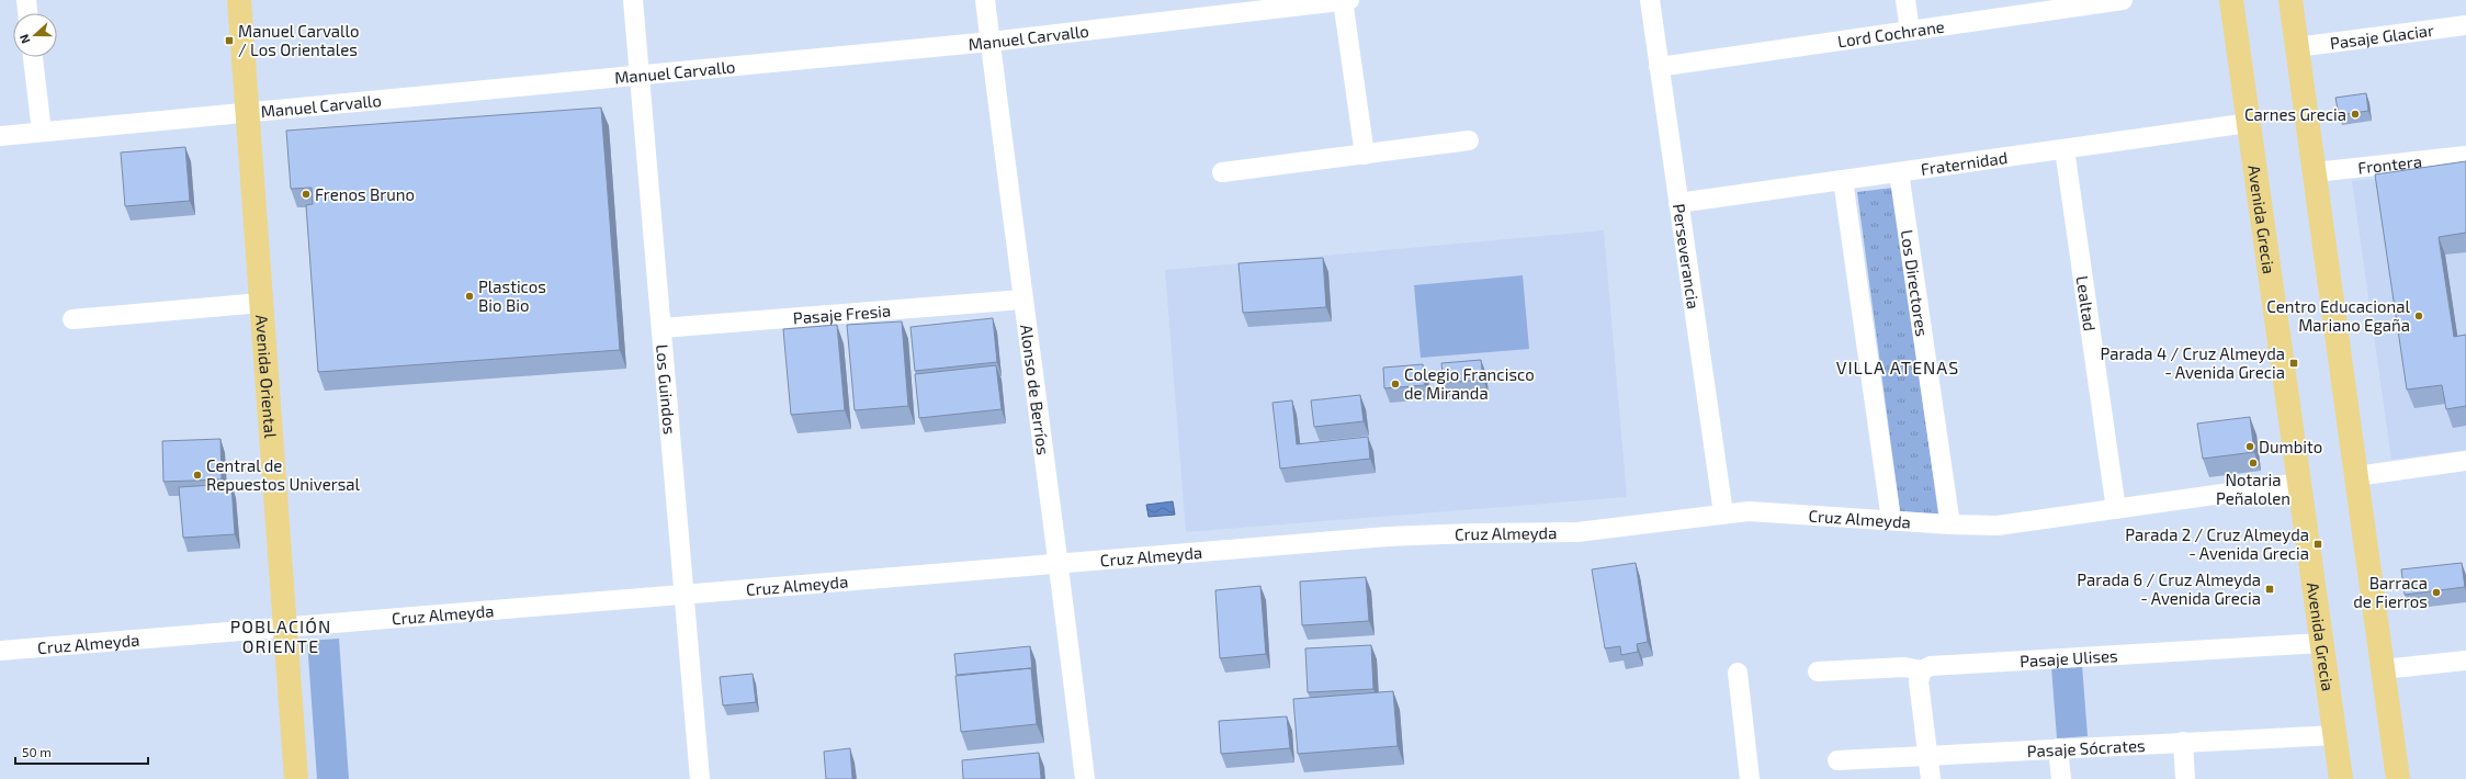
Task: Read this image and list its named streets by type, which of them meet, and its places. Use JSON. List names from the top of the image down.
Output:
{
  "streets": {
    "main road": ["Avenida Grecia", "Avenida Oriental"],
    "street": [
      "Lord Cochrane",
      "Pasaje Glaciar",
      "Manuel Carvallo",
      "Fraternidad",
      "Frontera",
      "Perseverancia",
      "Los Directores",
      "Lealtad",
      "Pasaje Fresia",
      "Los Guindos",
      "Alonso de Berríos",
      "Cruz Almeyda",
      "Pasaje Ulises",
      "Pasaje Sócrates"
    ]
  },
  "crossings": [
    ["Lord Cochrane", "Perseverancia"],
    ["Manuel Carvallo", "Avenida Oriental"],
    ["Manuel Carvallo", "Los Guindos"],
    ["Manuel Carvallo", "Alonso de Berríos"],
    ["Fraternidad", "Avenida Grecia"],
    ["Fraternidad", "Perseverancia"],
    ["Fraternidad", "Los Directores"],
    ["Fraternidad", "Lealtad"],
    ["Avenida Grecia", "Cruz Almeyda"],
    ["Avenida Grecia", "Pasaje Ulises"],
    ["Avenida Grecia", "Pasaje Sócrates"],
    ["Perseverancia", "Cruz Almeyda"],
    ["Los Directores", "Cruz Almeyda"],
    ["Lealtad", "Cruz Almeyda"],
    ["Pasaje Fresia", "Los Guindos"],
    ["Pasaje Fresia", "Alonso de Berríos"],
    ["Avenida Oriental", "Cruz Almeyda"],
    ["Los Guindos", "Cruz Almeyda"],
    ["Alonso de Berríos", "Cruz Almeyda"]
  ],
  "districts": ["VILLA ATENAS", "POBLACIÓN ORIENTE"],
  "places": {
    "transit": [
      "Manuel Carvallo / Los Orientales",
      "Parada 4 / Cruz Almeyda - Avenida Grecia",
      "Parada 2 / Cruz Almeyda - Avenida Grecia",
      "Parada 6 / Cruz Almeyda - Avenida Grecia"
    ],
    "other": [
      "Carnes Grecia",
      "Frenos Bruno",
      "Plasticos Bio Bio",
      "Centro Educacional Mariano Egaña",
      "Colegio Francisco de Miranda",
      "Dumbito",
      "Notaria Peñalolen",
      "Central de Repuestos Universal",
      "Barraca de Fierros"
    ]
  },
  "scale_bar": "50 m",
  "north": "left"
}
